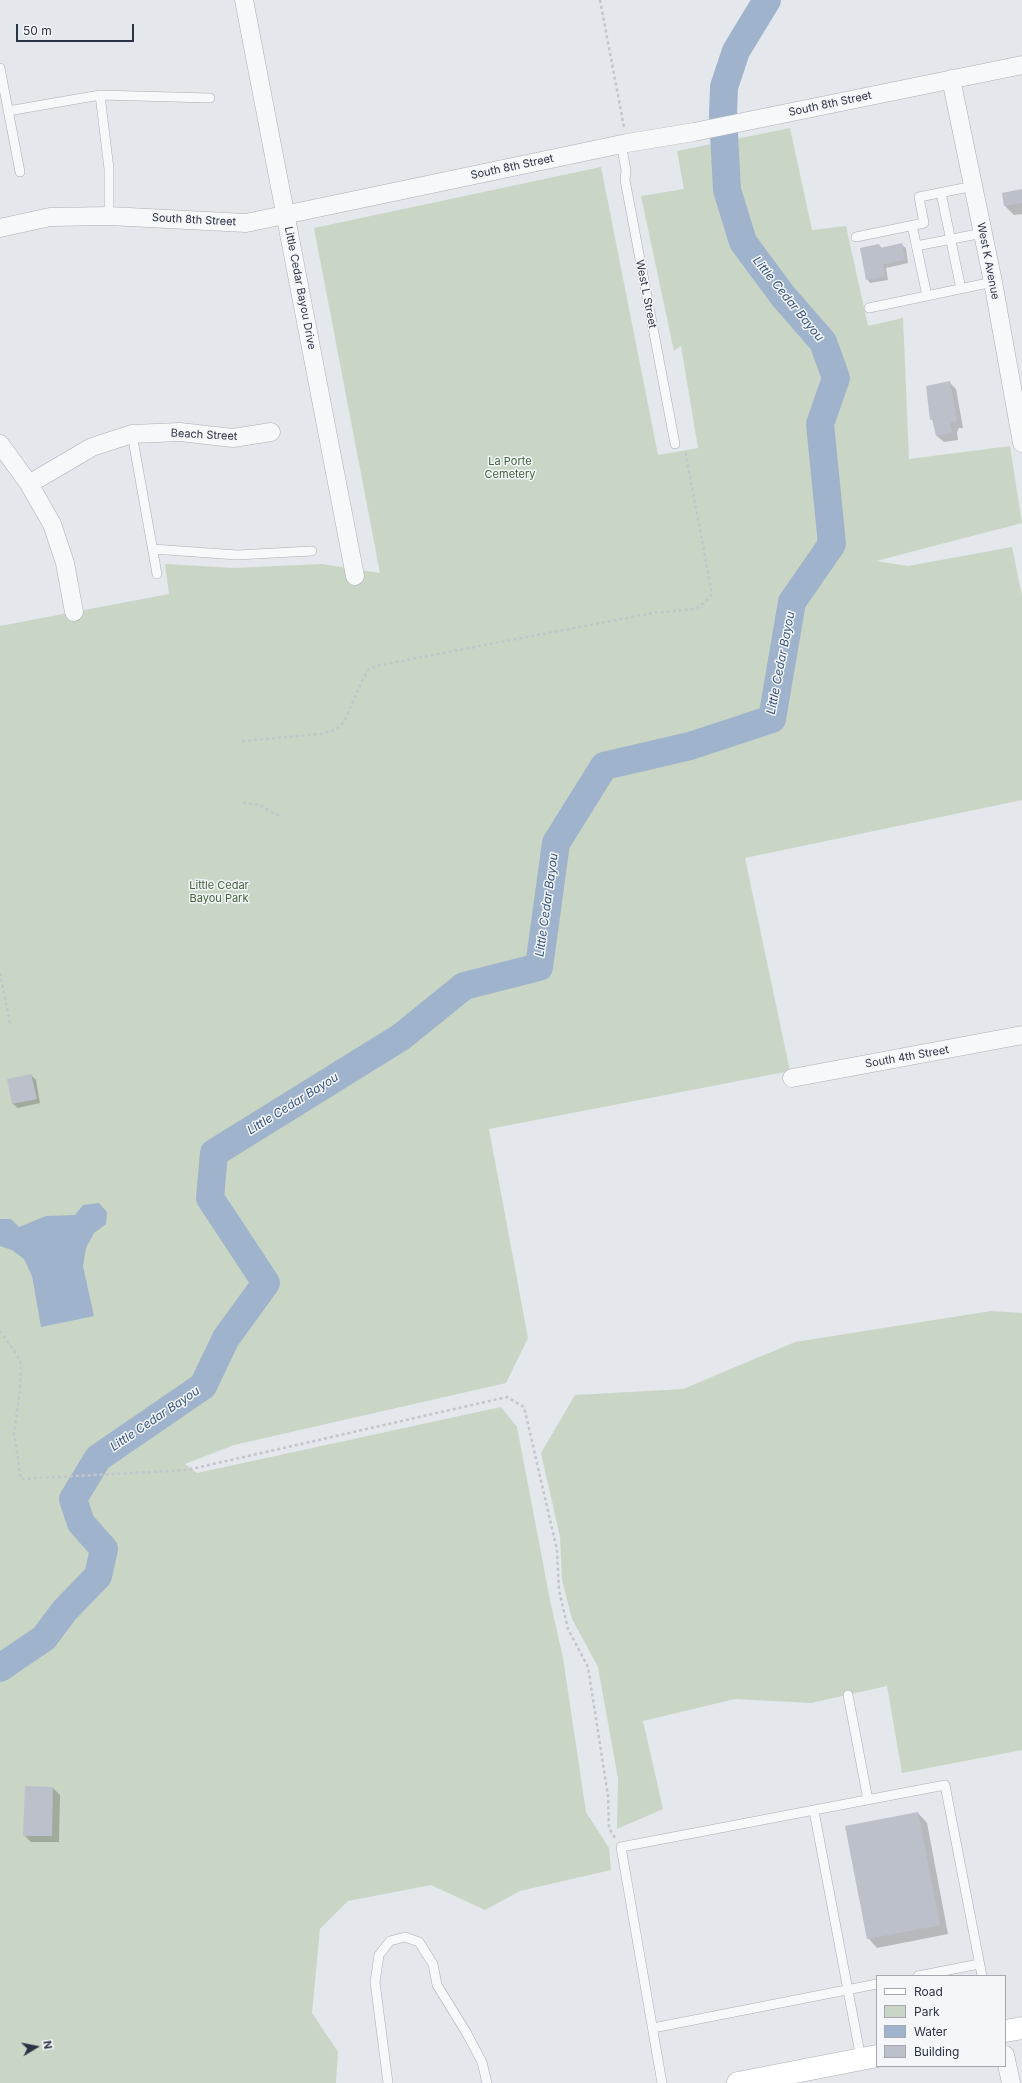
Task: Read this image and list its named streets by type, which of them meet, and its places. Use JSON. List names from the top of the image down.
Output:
{
  "streets": {
    "street": [
      "South 8th Street",
      "West K Avenue",
      "Little Cedar Bayou Drive",
      "Beach Street",
      "South 4th Street"
    ],
    "lane": ["West L Street"]
  },
  "crossings": [
    ["South 8th Street", "West K Avenue"],
    ["South 8th Street", "Little Cedar Bayou Drive"],
    ["South 8th Street", "West L Street"]
  ],
  "water": ["Little Cedar Bayou"],
  "parks": ["La Porte Cemetery", "Little Cedar Bayou Park"],
  "legend": [
    "Road",
    "Park",
    "Water",
    "Building"
  ],
  "scale_bar": "50 m",
  "north": "right"
}
